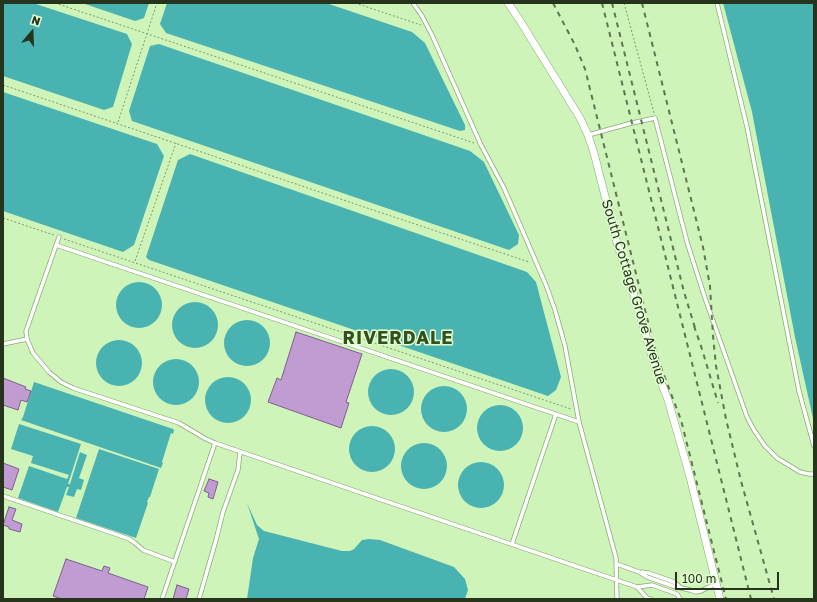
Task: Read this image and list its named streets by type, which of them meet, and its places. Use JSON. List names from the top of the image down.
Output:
{
  "streets": {
    "street": ["South Cottage Grove Avenue"]
  },
  "districts": ["RIVERDALE"],
  "scale_bar": "100 m",
  "north": "top"
}
